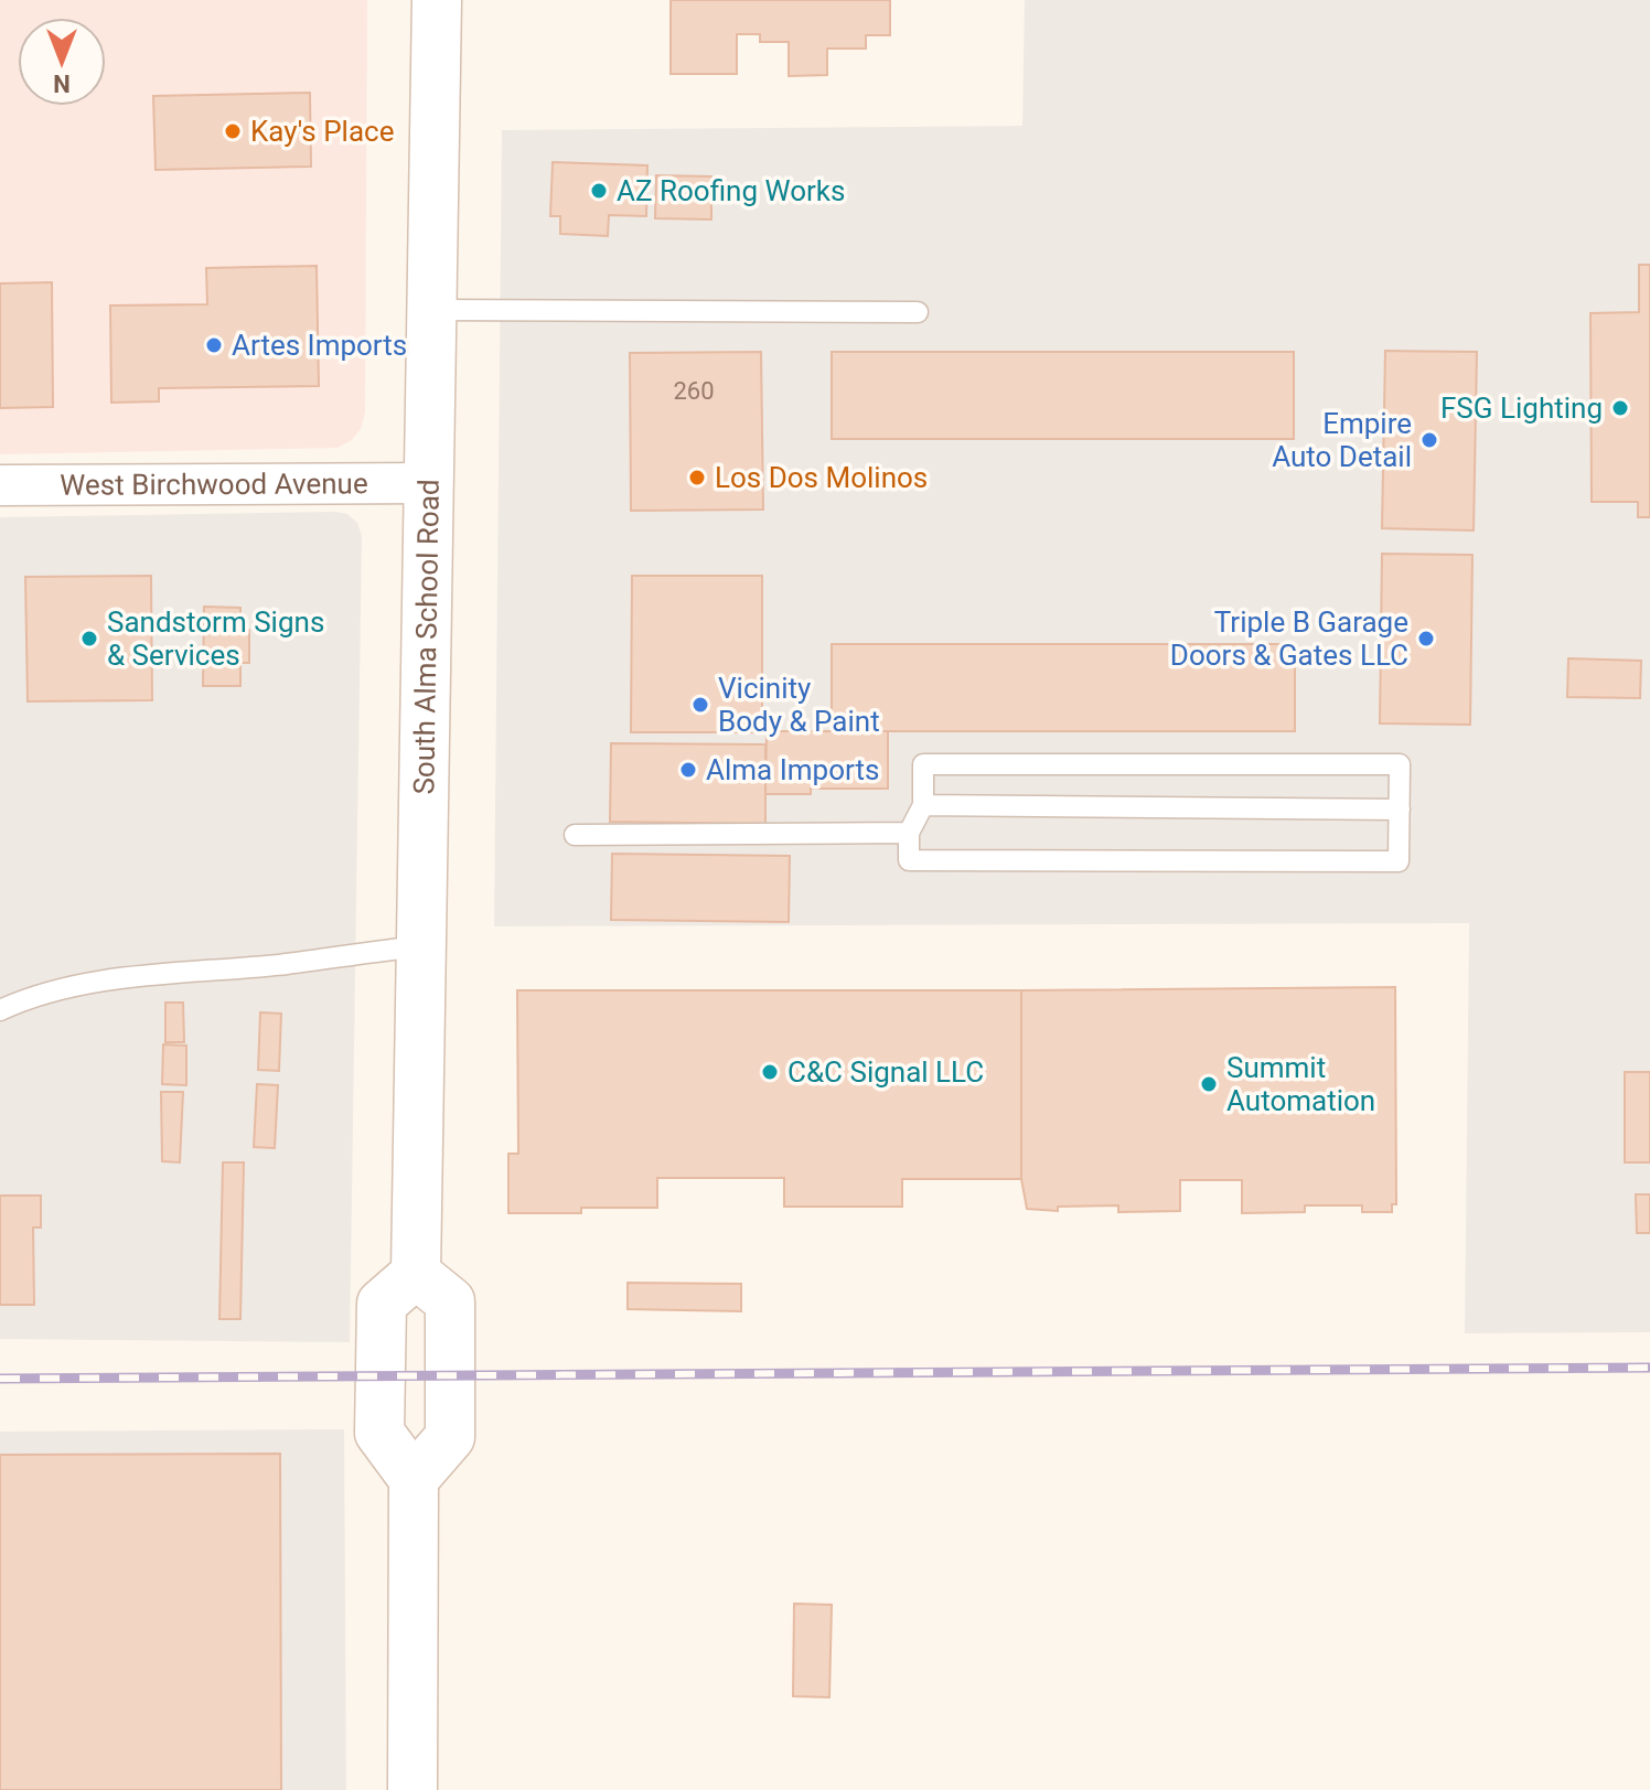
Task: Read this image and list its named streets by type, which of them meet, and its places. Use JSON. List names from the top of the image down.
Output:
{
  "streets": {
    "main road": ["South Alma School Road"],
    "street": ["West Birchwood Avenue"]
  },
  "crossings": [
    ["West Birchwood Avenue", "South Alma School Road"]
  ],
  "places": [
    "Kay's Place",
    "AZ Roofing Works",
    "Artes Imports",
    "FSG Lighting",
    "Empire Auto Detail",
    "Los Dos Molinos",
    "Sandstorm Signs & Services",
    "Triple B Garage Doors & Gates LLC",
    "Vicinity Body & Paint",
    "Alma Imports",
    "C&C Signal LLC",
    "Summit Automation"
  ],
  "house_numbers": ["260"],
  "north": "bottom"
}
